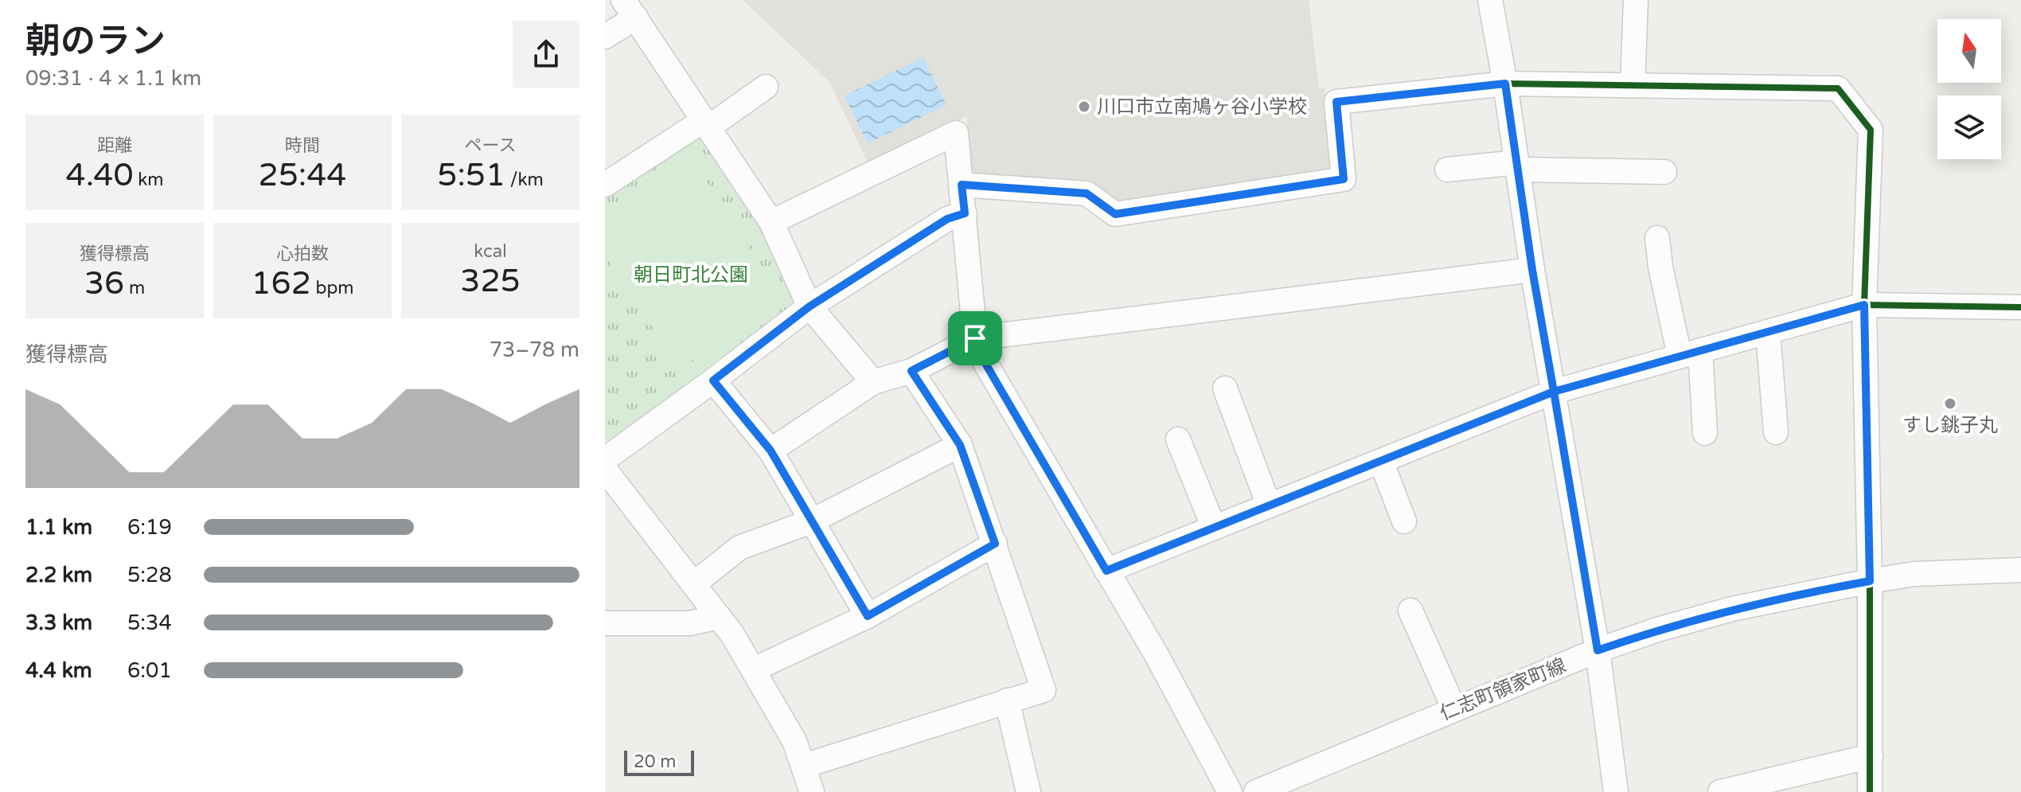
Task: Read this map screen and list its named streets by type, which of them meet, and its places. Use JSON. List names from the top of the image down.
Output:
{
  "streets": {
    "street": ["仁志町領家町線"]
  },
  "parks": ["朝日町北公園"],
  "places": ["川口市立南鳩ヶ谷小学校", "すし銚子丸"],
  "scale_bar": "20 m",
  "north": "top",
  "page": {
    "heading": ["朝のラン", "09:31 · 4 × 1.1 km"],
    "stats": [
      ["距離", "4.40 km"],
      ["時間", "25:44"],
      ["ペース", "5:51 /km"],
      ["獲得標高", "36 m"],
      ["心拍数", "162 bpm"],
      ["kcal", "325"]
    ],
    "chart": ["獲得標高", "73–78 m"],
    "list": [
      {
        "name": "1.1 km",
        "note": "6:19"
      },
      {
        "name": "2.2 km",
        "note": "5:28"
      },
      {
        "name": "3.3 km",
        "note": "5:34"
      },
      {
        "name": "4.4 km",
        "note": "6:01"
      }
    ],
    "scale": "20 m"
  }
}
